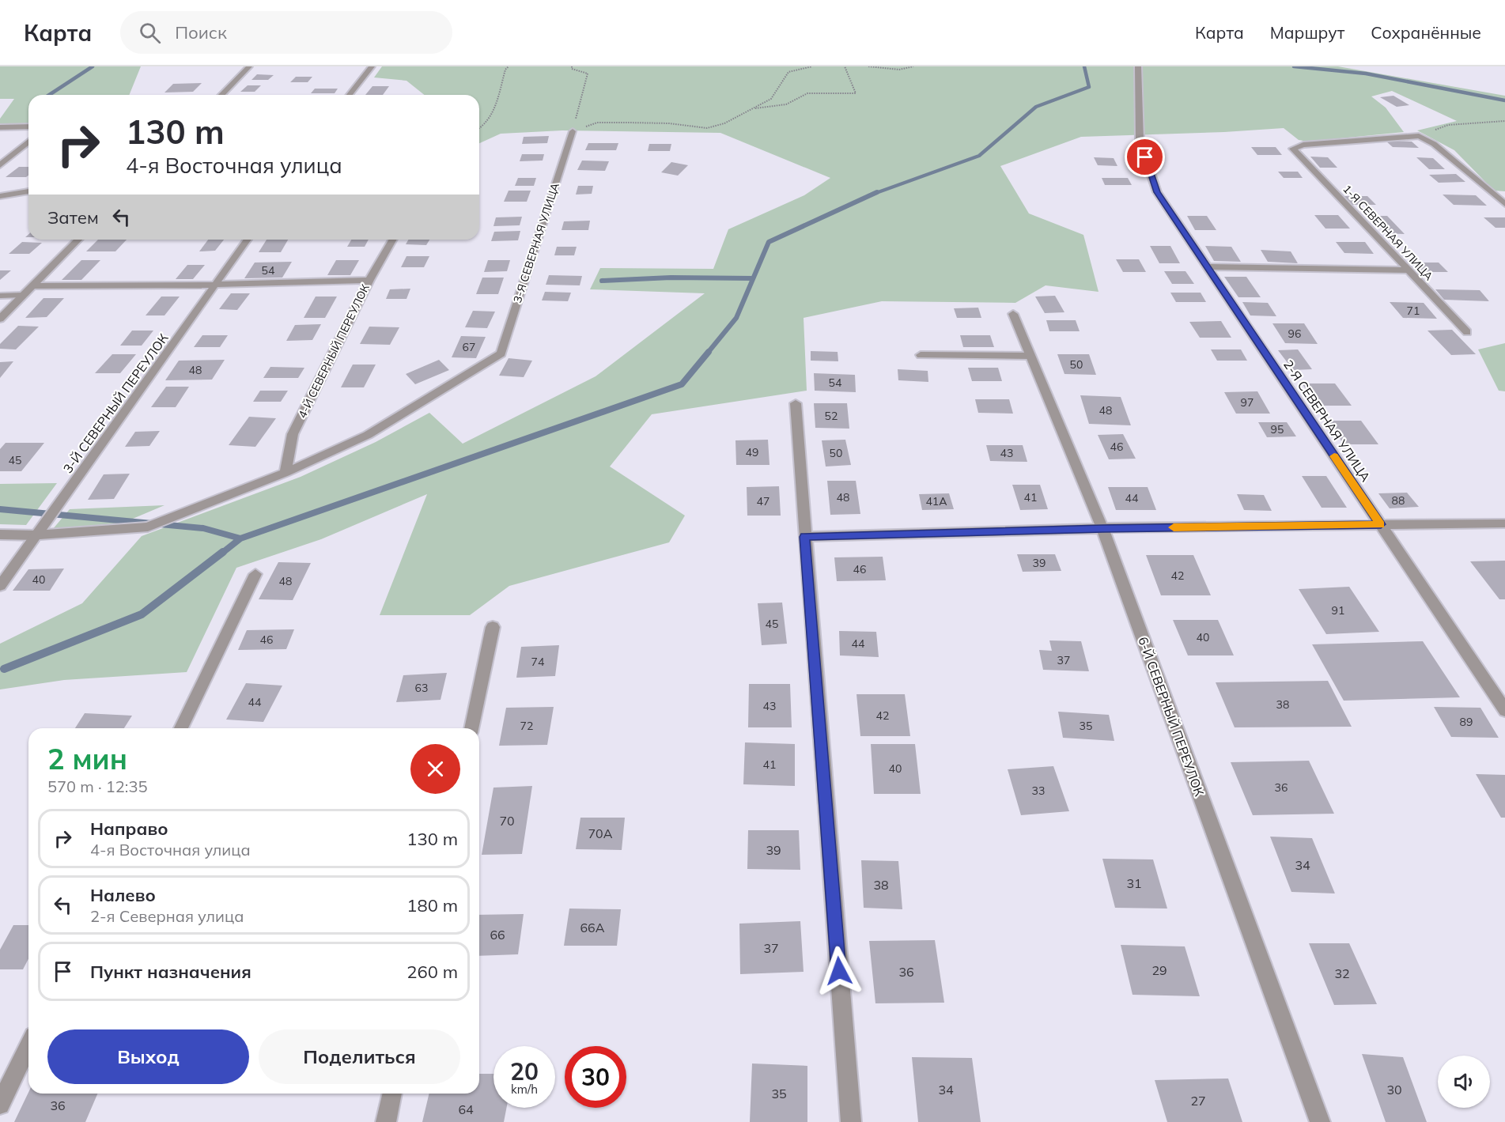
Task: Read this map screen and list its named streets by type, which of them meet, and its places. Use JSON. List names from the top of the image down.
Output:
{
  "streets": {
    "street": [
      "1-Я СЕВЕРНАЯ УЛИЦА",
      "3-Я СЕВЕРНАЯ УЛИЦА",
      "4-Й СЕВЕРНЫЙ ПЕРЕУЛОК",
      "3-Й СЕВЕРНЫЙ ПЕРЕУЛОК",
      "2-Я СЕВЕРНАЯ УЛИЦА",
      "6-Й СЕВЕРНЫЙ ПЕРЕУЛОК"
    ]
  },
  "crossings": [
    ["3-Я СЕВЕРНАЯ УЛИЦА", "4-Й СЕВЕРНЫЙ ПЕРЕУЛОК"]
  ],
  "house_numbers": [
    "54",
    "71",
    "96",
    "67",
    "50",
    "48",
    "54",
    "97",
    "48",
    "52",
    "95",
    "46",
    "49",
    "50",
    "43",
    "45",
    "48",
    "41",
    "44",
    "88",
    "47",
    "41А",
    "39",
    "46",
    "42",
    "40",
    "48",
    "91",
    "45",
    "40",
    "46",
    "44",
    "37",
    "74",
    "63",
    "44",
    "38",
    "43",
    "42",
    "89",
    "72",
    "35",
    "41",
    "40",
    "36",
    "33",
    "70",
    "70А",
    "39",
    "34",
    "31",
    "38",
    "66А",
    "66",
    "37",
    "29",
    "36",
    "32",
    "34",
    "30",
    "35",
    "27",
    "36",
    "64"
  ],
  "page": {
    "header": "Карта",
    "search": "Поиск",
    "nav": ["Карта", "Маршрут", "Сохранённые"],
    "turn": ["130 m", "4-я Восточная улица"],
    "then": "Затем",
    "heading": ["2 мин", "570 m · 12:35"],
    "list": [
      {
        "name": "Направо",
        "note": "4-я Восточная улица",
        "value": "130 m"
      },
      {
        "name": "Налево",
        "note": "2-я Северная улица",
        "value": "180 m"
      },
      {
        "name": "Пункт назначения",
        "value": "260 m"
      }
    ],
    "buttons": ["Выход", "Поделиться"],
    "speed": "20 km/h",
    "limit": "30"
  }
}
